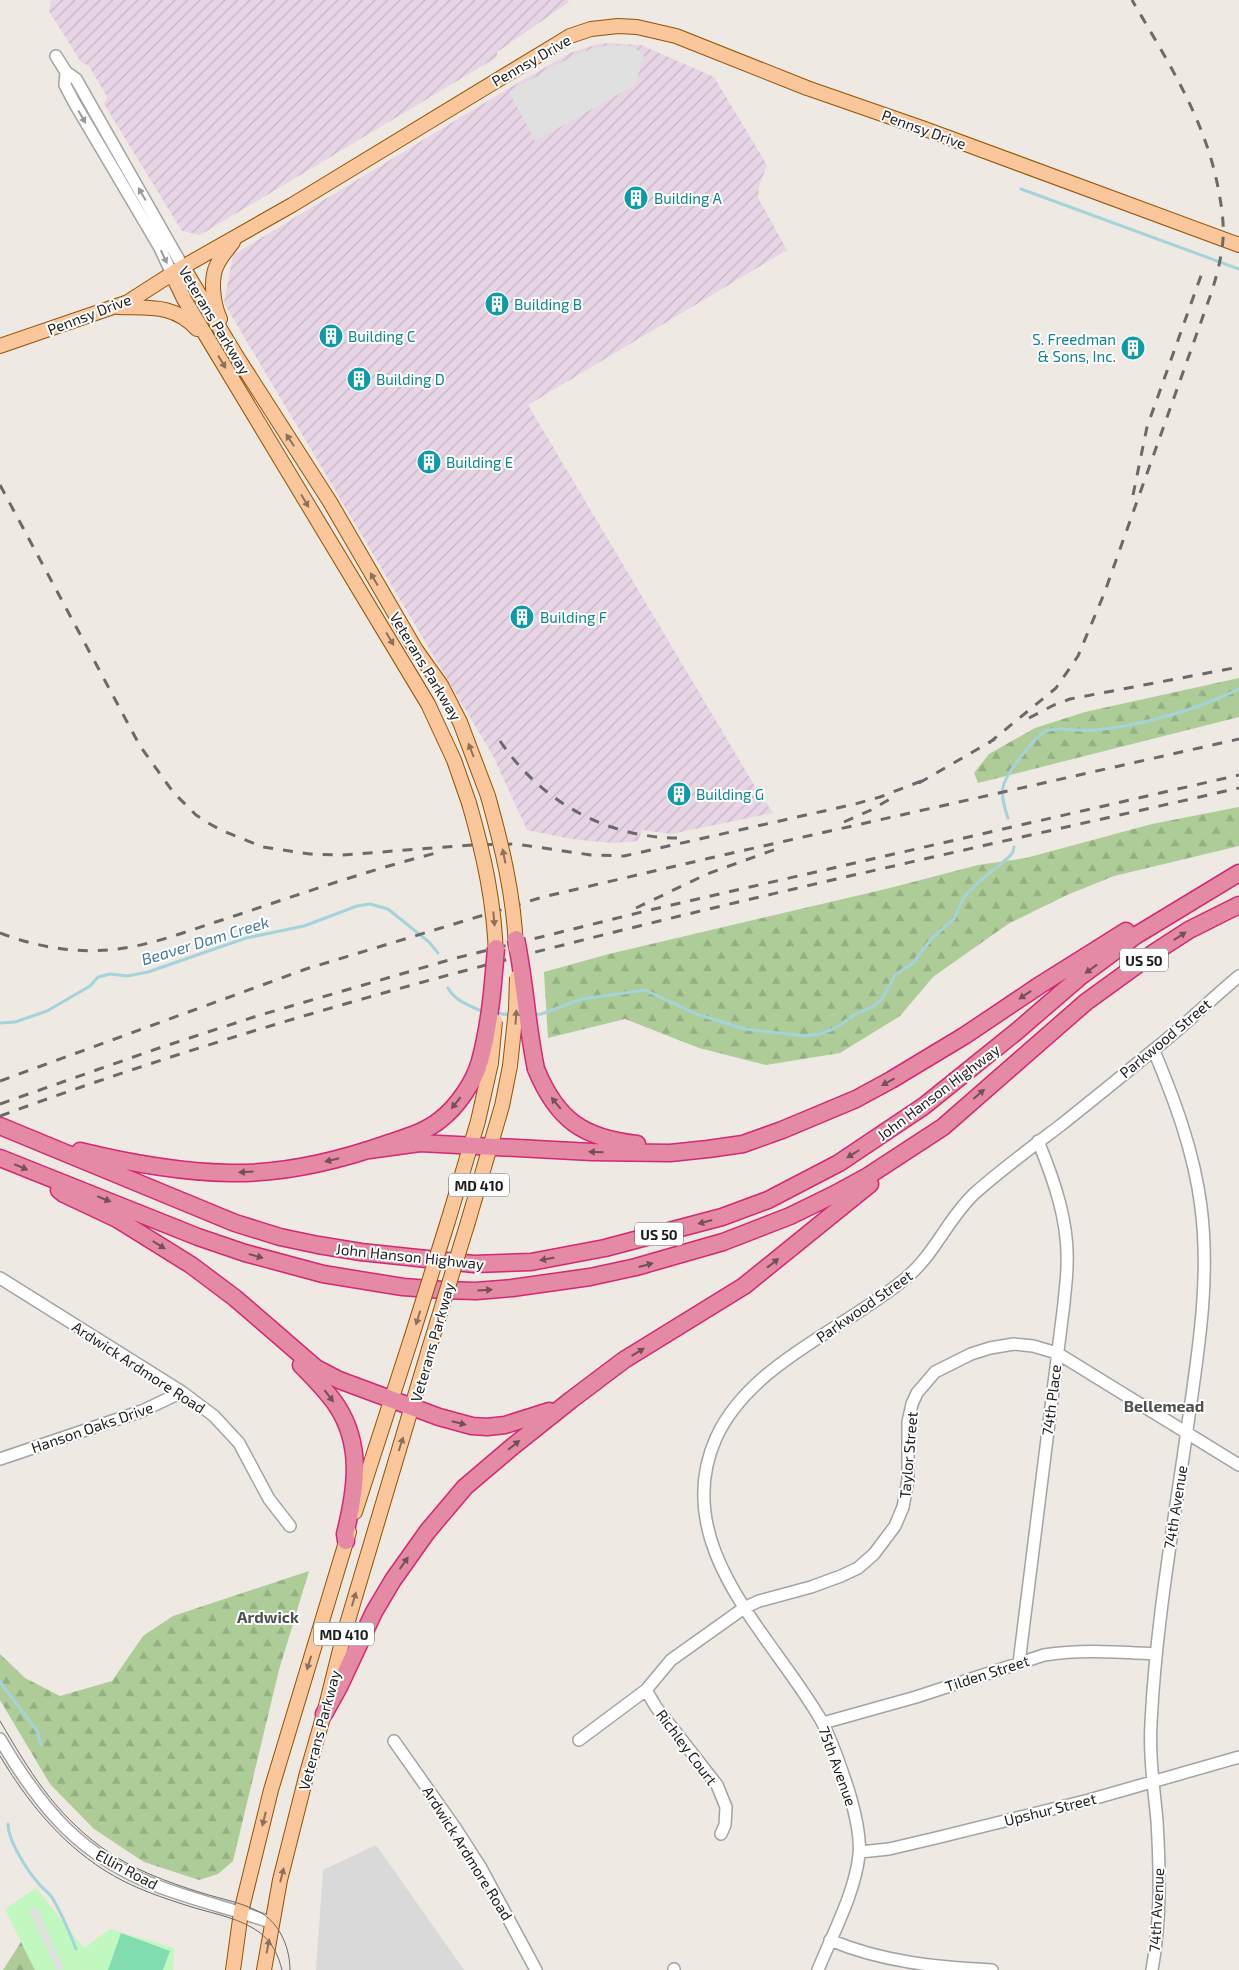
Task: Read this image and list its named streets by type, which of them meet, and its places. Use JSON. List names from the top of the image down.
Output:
{
  "streets": {
    "highway": ["US 50", "John Hanson Highway"],
    "main road": ["Pennsy Drive", "Veterans Parkway", "MD 410"],
    "street": [
      "Parkwood Street",
      "Ardwick Ardmore Road",
      "74th Place",
      "Hanson Oaks Drive",
      "Taylor Street",
      "74th Avenue",
      "Tilden Street",
      "Richley Court",
      "75th Avenue",
      "Upshur Street",
      "Ellin Road"
    ]
  },
  "crossings": [
    ["Pennsy Drive", "Veterans Parkway"],
    ["Veterans Parkway", "Ellin Road"],
    ["Parkwood Street", "74th Place"],
    ["Parkwood Street", "Taylor Street"],
    ["Parkwood Street", "74th Avenue"],
    ["Parkwood Street", "75th Avenue"],
    ["Ardwick Ardmore Road", "Hanson Oaks Drive"],
    ["74th Place", "Taylor Street"],
    ["74th Place", "Tilden Street"],
    ["Taylor Street", "74th Avenue"],
    ["Taylor Street", "Richley Court"],
    ["Taylor Street", "75th Avenue"],
    ["74th Avenue", "Tilden Street"],
    ["74th Avenue", "Upshur Street"],
    ["Tilden Street", "75th Avenue"],
    ["75th Avenue", "Upshur Street"]
  ],
  "districts": ["Bellemead", "Ardwick"],
  "water": ["Beaver Dam Creek"],
  "places": {
    "building": [
      "Building A",
      "Building B",
      "Building C",
      "S. Freedman & Sons, Inc.",
      "Building D",
      "Building E",
      "Building F",
      "Building G"
    ]
  }
}
